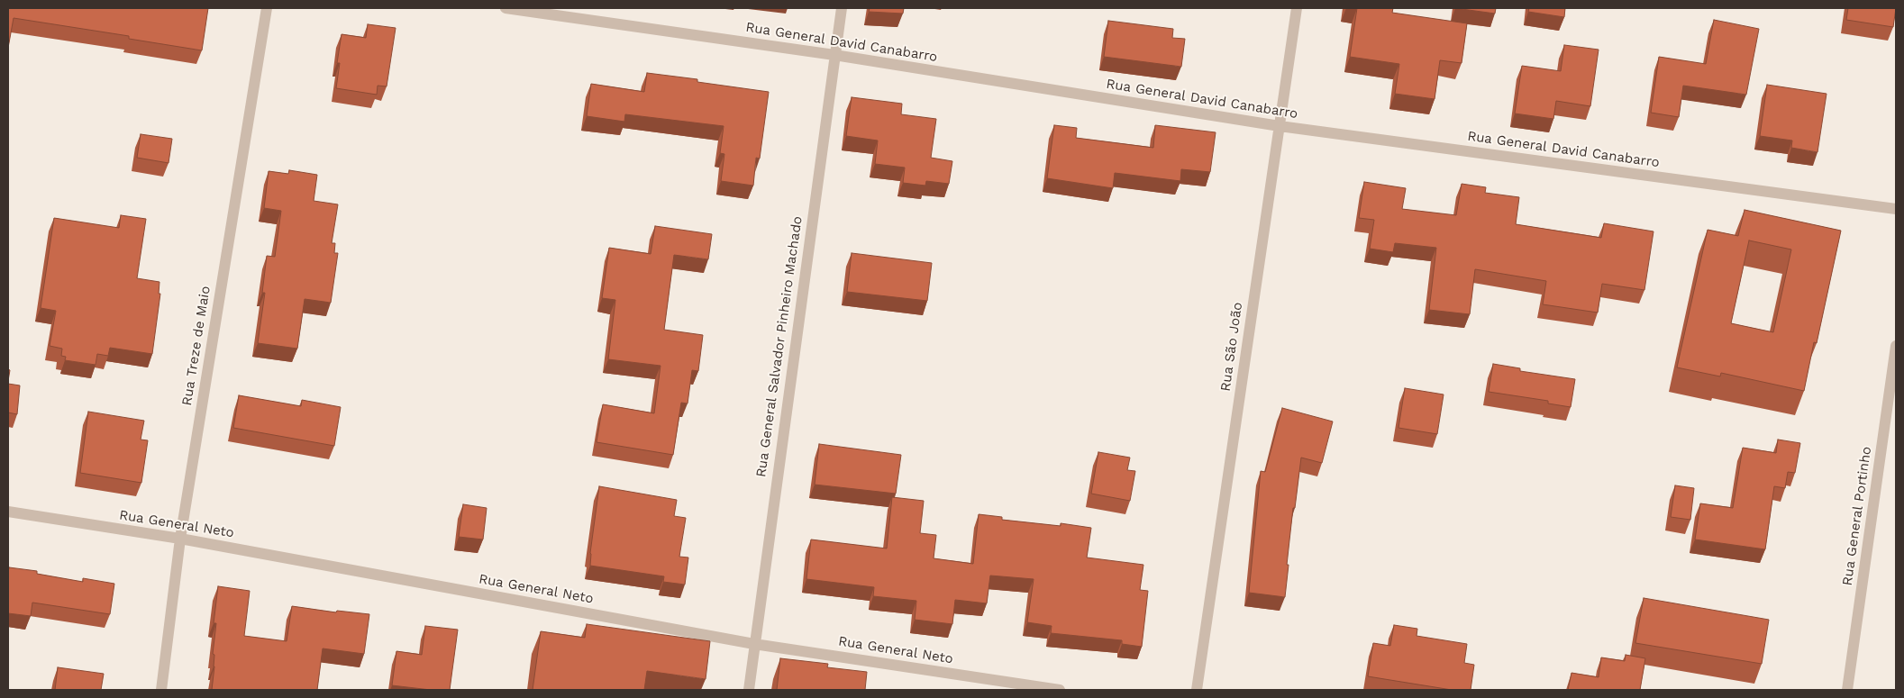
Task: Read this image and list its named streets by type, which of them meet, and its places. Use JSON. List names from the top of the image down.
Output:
{
  "streets": {
    "street": [
      "Rua General David Canabarro",
      "Rua Treze de Maio",
      "Rua General Salvador Pinheiro Machado",
      "Rua São João",
      "Rua General Portinho",
      "Rua General Neto"
    ]
  },
  "crossings": [
    ["Rua General David Canabarro", "Rua General Salvador Pinheiro Machado"],
    ["Rua General David Canabarro", "Rua São João"],
    ["Rua Treze de Maio", "Rua General Neto"],
    ["Rua General Salvador Pinheiro Machado", "Rua General Neto"]
  ]
}
